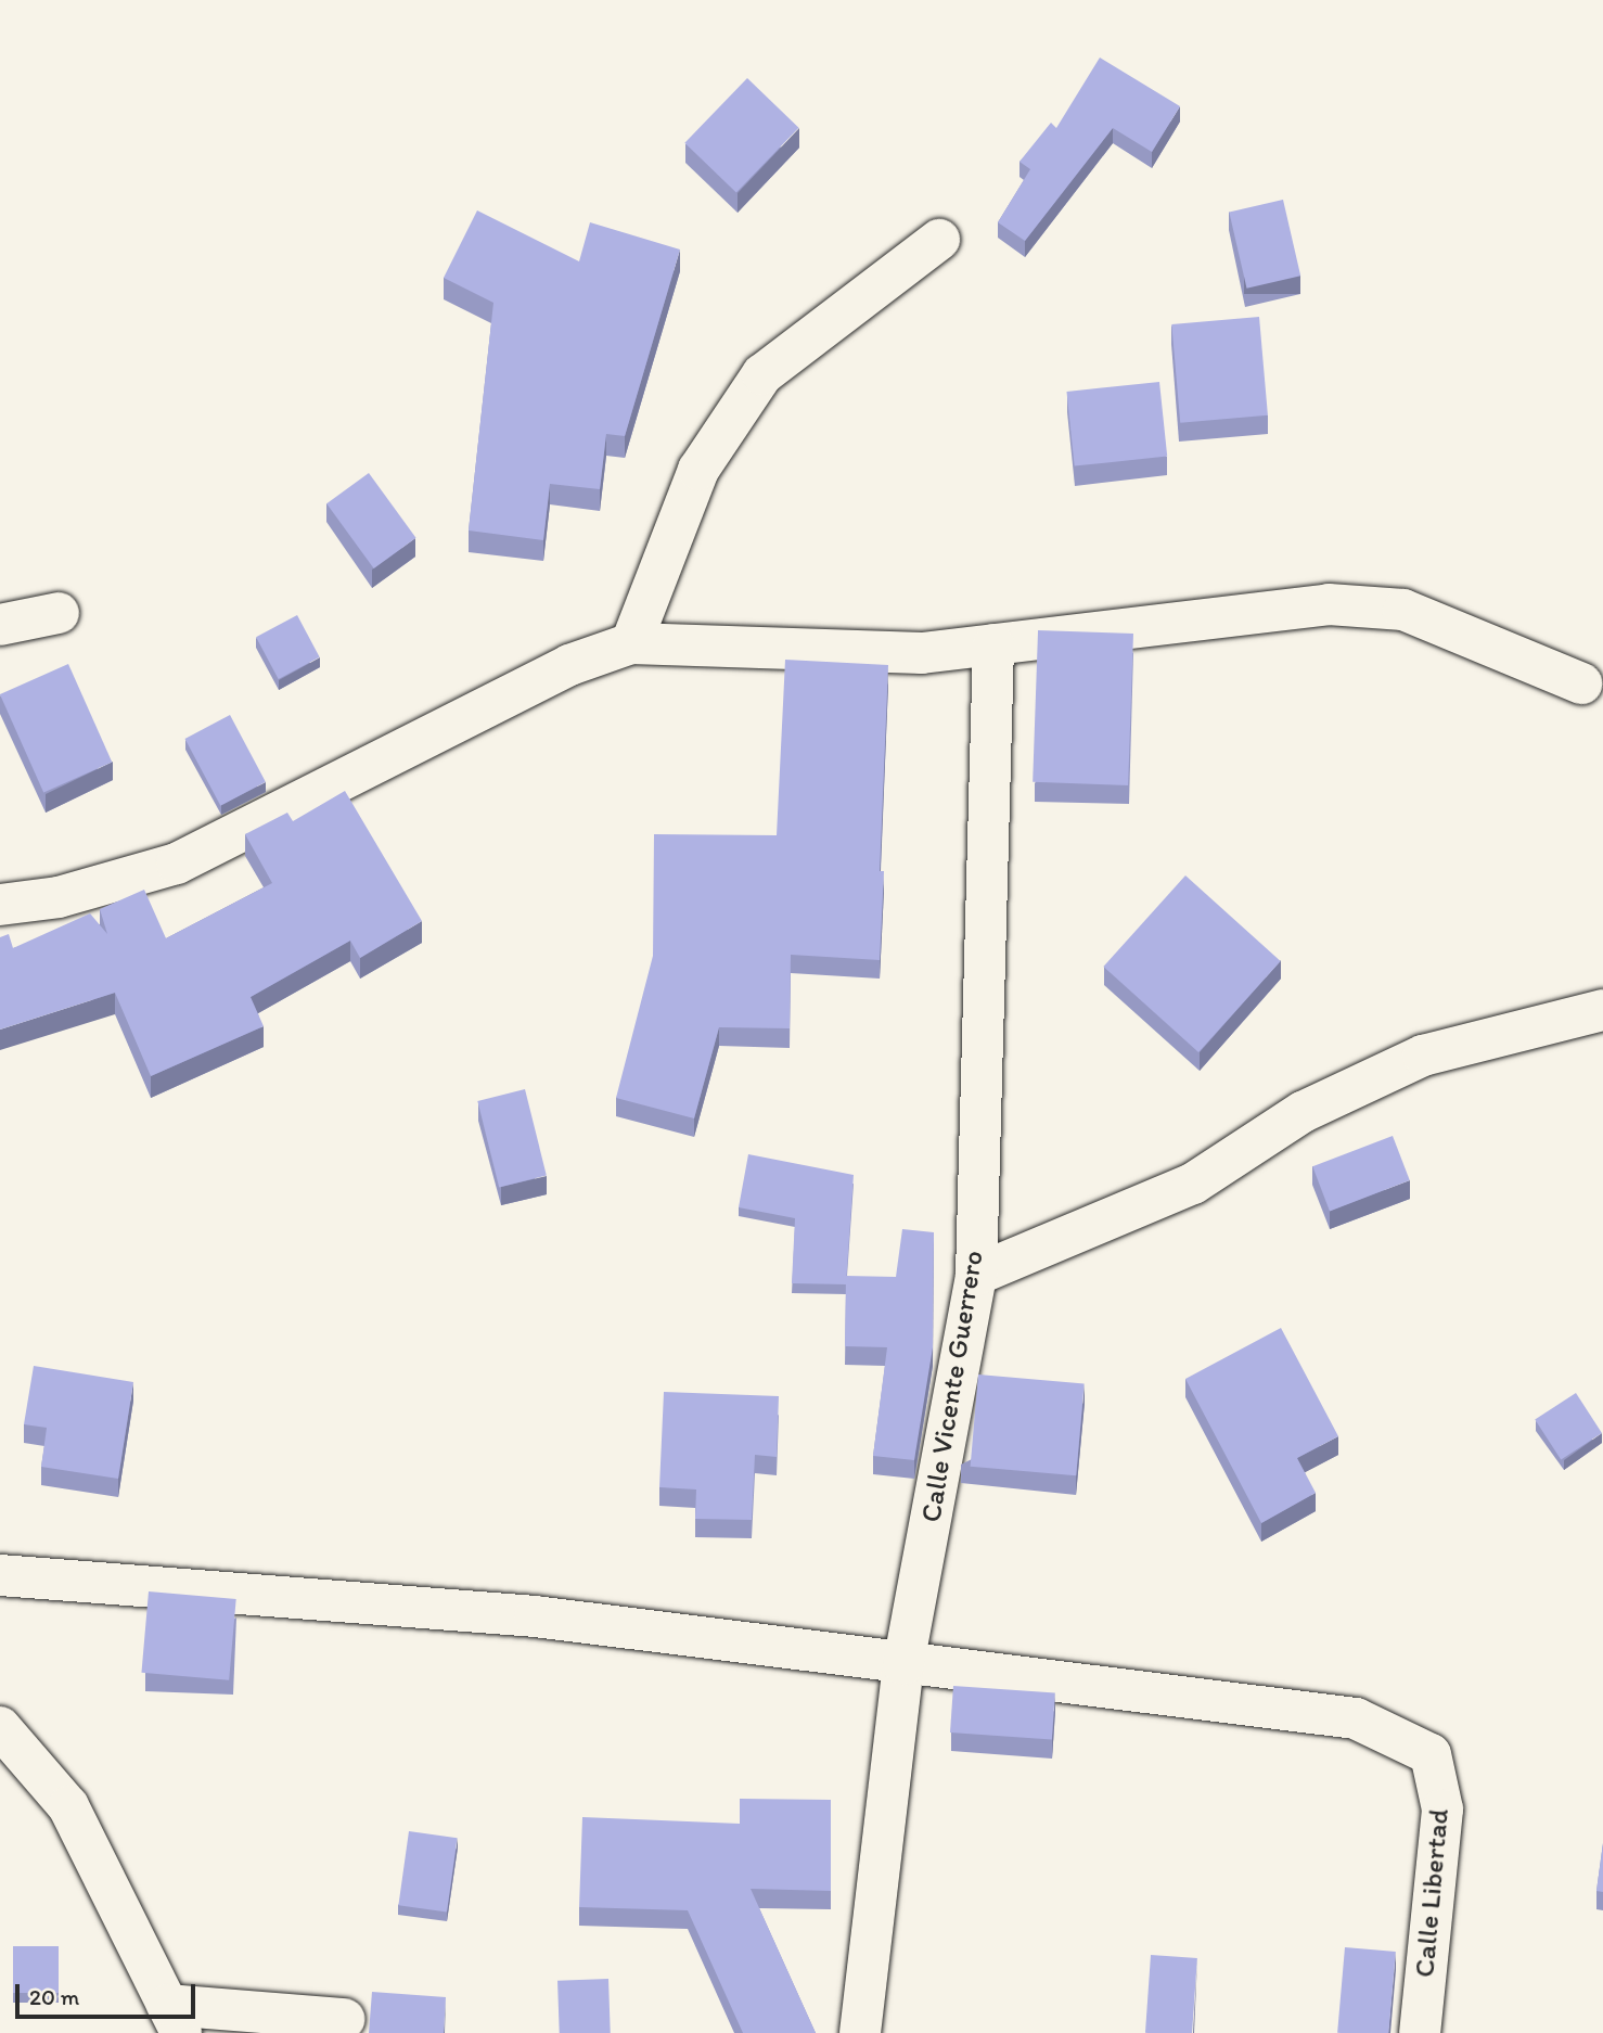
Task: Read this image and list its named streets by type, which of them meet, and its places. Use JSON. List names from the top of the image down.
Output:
{
  "streets": {
    "street": ["Calle Vicente Guerrero", "Calle Libertad"]
  },
  "crossings": [
    ["Calle Vicente Guerrero", "Calle Libertad"]
  ],
  "scale_bar": "20 m"
}
